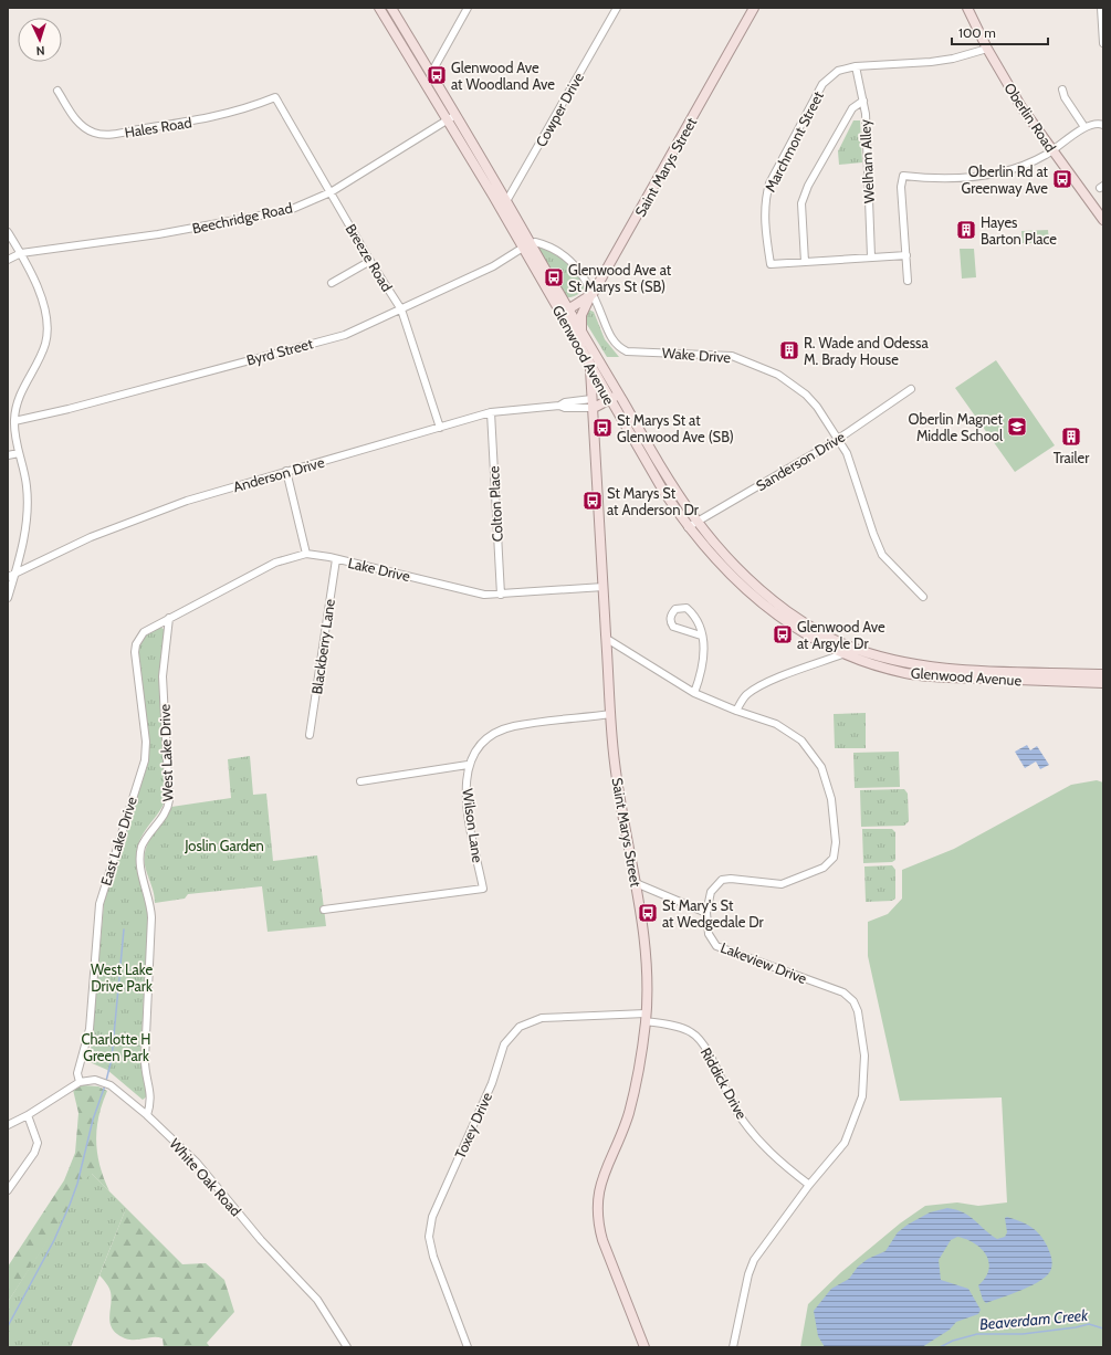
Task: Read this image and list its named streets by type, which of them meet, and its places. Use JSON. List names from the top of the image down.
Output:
{
  "streets": {
    "main road": ["Oberlin Road", "Saint Marys Street", "Glenwood Avenue"],
    "street": [
      "Cowper Drive",
      "Hales Road",
      "Marchmont Street",
      "Welham Alley",
      "Beechridge Road",
      "Breeze Road",
      "Byrd Street",
      "Wake Drive",
      "Sanderson Drive",
      "Anderson Drive",
      "Colton Place",
      "Lake Drive",
      "Blackberry Lane",
      "West Lake Drive",
      "Wilson Lane",
      "East Lake Drive",
      "Lakeview Drive",
      "Riddick Drive",
      "Toxey Drive",
      "White Oak Road"
    ]
  },
  "crossings": [
    ["Cowper Drive", "Glenwood Avenue"],
    ["Oberlin Road", "Marchmont Street"],
    ["Hales Road", "Breeze Road"],
    ["Marchmont Street", "Welham Alley"],
    ["Saint Marys Street", "Glenwood Avenue"],
    ["Saint Marys Street", "Wake Drive"],
    ["Saint Marys Street", "Anderson Drive"],
    ["Saint Marys Street", "Lake Drive"],
    ["Saint Marys Street", "Wilson Lane"],
    ["Saint Marys Street", "Lakeview Drive"],
    ["Saint Marys Street", "Riddick Drive"],
    ["Saint Marys Street", "Toxey Drive"],
    ["Beechridge Road", "Breeze Road"],
    ["Beechridge Road", "Glenwood Avenue"],
    ["Breeze Road", "Byrd Street"],
    ["Breeze Road", "Anderson Drive"],
    ["Byrd Street", "Glenwood Avenue"],
    ["Byrd Street", "Wake Drive"],
    ["Glenwood Avenue", "Wake Drive"],
    ["Glenwood Avenue", "Sanderson Drive"],
    ["Wake Drive", "Sanderson Drive"],
    ["Anderson Drive", "Colton Place"],
    ["Colton Place", "Lake Drive"],
    ["Lake Drive", "Blackberry Lane"],
    ["Lake Drive", "West Lake Drive"],
    ["Lake Drive", "East Lake Drive"],
    ["West Lake Drive", "East Lake Drive"],
    ["West Lake Drive", "White Oak Road"],
    ["East Lake Drive", "White Oak Road"],
    ["Lakeview Drive", "Riddick Drive"],
    ["Riddick Drive", "Toxey Drive"]
  ],
  "water": ["Beaverdam Creek"],
  "parks": ["Joslin Garden", "West Lake Drive Park", "Charlotte H Green Park"],
  "places": {
    "bus stop": [
      "Glenwood Ave at Woodland Ave",
      "Oberlin Rd at Greenway Ave",
      "Glenwood Ave at St Marys St (SB)",
      "St Marys St at Glenwood Ave (SB)",
      "St Marys St at Anderson Dr",
      "Glenwood Ave at Argyle Dr",
      "St Mary's St at Wedgedale Dr"
    ],
    "building": ["Hayes Barton Place", "R. Wade and Odessa M. Brady House", "Trailer"],
    "school or university": ["Oberlin Magnet Middle School"]
  },
  "scale_bar": "100 m",
  "north": "bottom"
}
